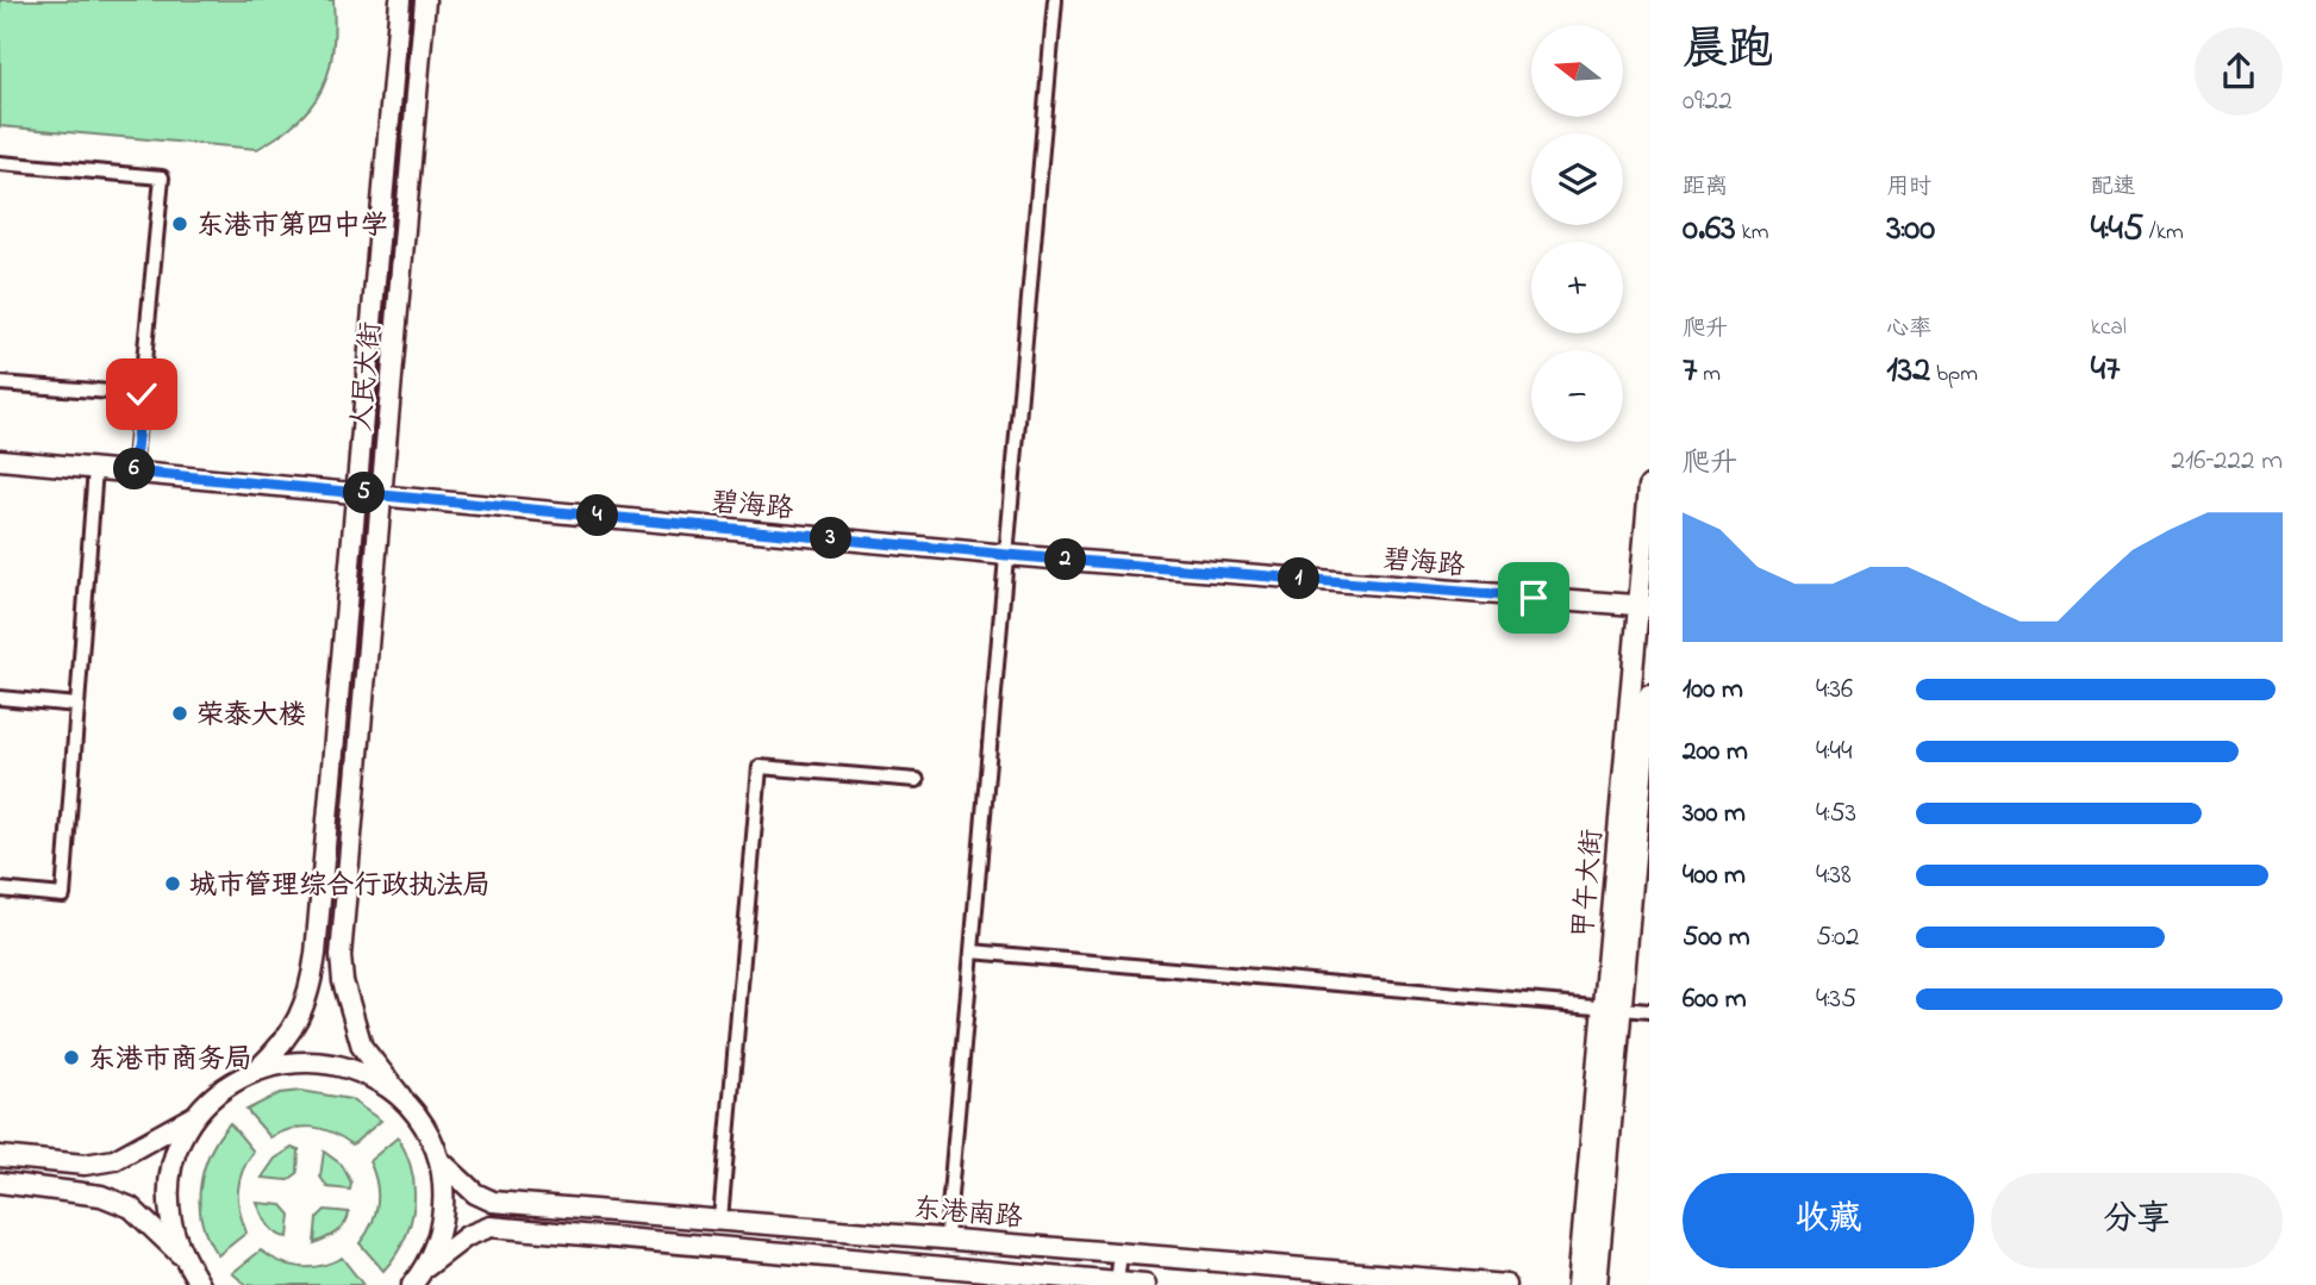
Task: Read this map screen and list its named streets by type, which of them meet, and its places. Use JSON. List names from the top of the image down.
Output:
{
  "streets": {
    "main road": [
      "人民大街",
      "碧海路",
      "甲午大街",
      "东港南路"
    ]
  },
  "crossings": [
    ["人民大街", "碧海路"],
    ["人民大街", "东港南路"],
    ["碧海路", "甲午大街"]
  ],
  "places": [
    "东港市第四中学",
    "荣泰大楼",
    "城市管理综合行政执法局",
    "东港市商务局"
  ],
  "north": "left",
  "page": {
    "heading": ["晨跑", "09:22"],
    "map_buttons": ["+", "−"],
    "stats": [
      ["距离", "0.63 km"],
      ["用时", "3:00"],
      ["配速", "4:45 /km"],
      ["爬升", "7 m"],
      ["心率", "132 bpm"],
      ["kcal", "47"]
    ],
    "chart": ["爬升", "216–222 m"],
    "pins": [
      "6",
      "5",
      "4",
      "3",
      "2",
      "1"
    ],
    "list": [
      {
        "name": "100 m",
        "note": "4:36"
      },
      {
        "name": "200 m",
        "note": "4:44"
      },
      {
        "name": "300 m",
        "note": "4:53"
      },
      {
        "name": "400 m",
        "note": "4:38"
      },
      {
        "name": "500 m",
        "note": "5:02"
      },
      {
        "name": "600 m",
        "note": "4:35"
      }
    ],
    "buttons": ["收藏", "分享"]
  }
}
